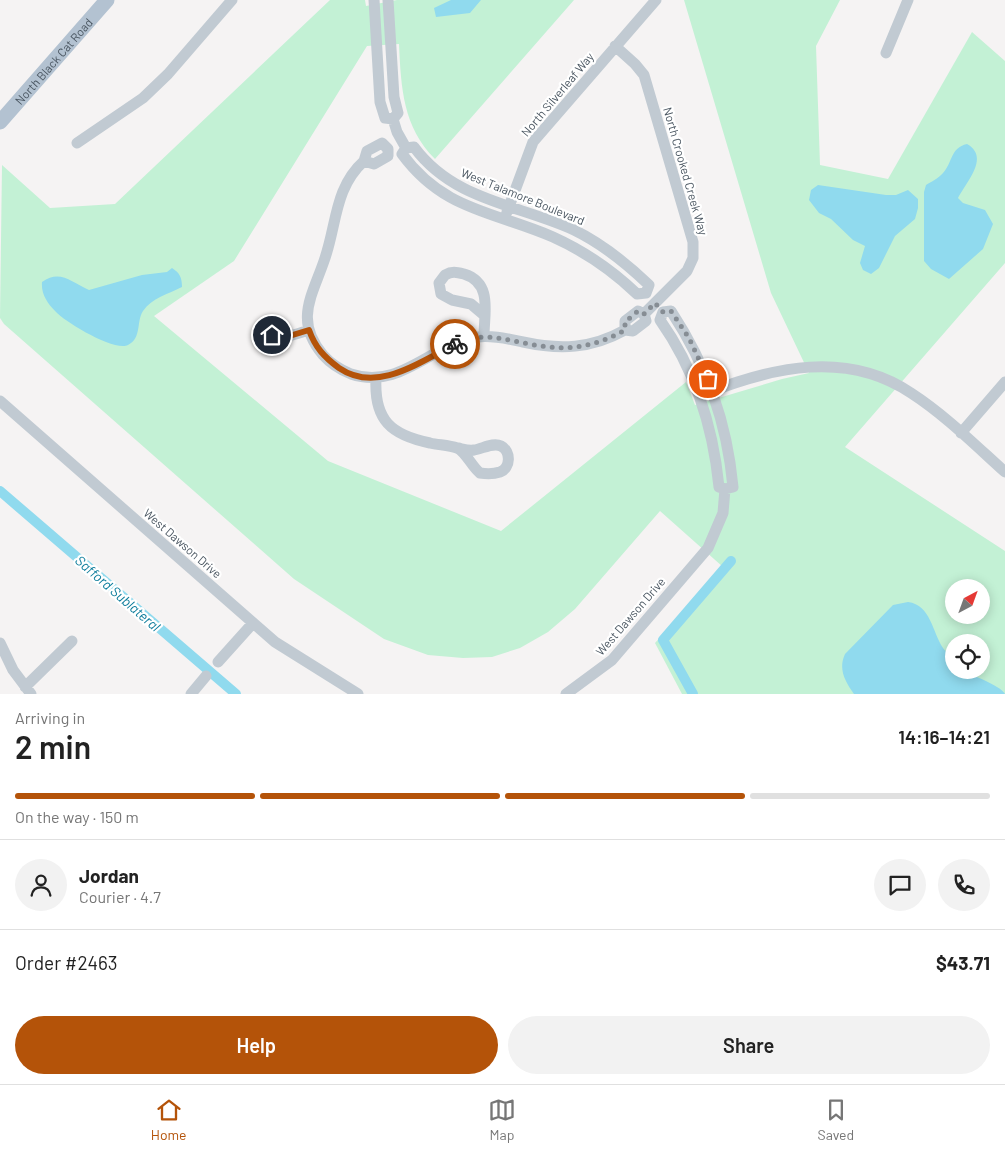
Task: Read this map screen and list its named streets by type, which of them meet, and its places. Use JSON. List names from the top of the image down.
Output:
{
  "streets": {
    "main road": ["North Black Cat Road"],
    "street": [
      "North Silverleaf Way",
      "North Crooked Creek Way",
      "West Talamore Boulevard",
      "West Dawson Drive"
    ]
  },
  "crossings": [
    ["North Silverleaf Way", "North Crooked Creek Way"],
    ["North Silverleaf Way", "West Talamore Boulevard"],
    ["North Crooked Creek Way", "West Talamore Boulevard"],
    ["West Talamore Boulevard", "West Dawson Drive"]
  ],
  "water": ["Safford Sublateral"],
  "north": "top right",
  "page": {
    "heading": ["2 min", "Arriving in", "14:16–14:21"],
    "panel": [
      "Jordan",
      "Courier · 4.7",
      "Order #2463",
      "$43.71"
    ],
    "bar": "On the way · 150 m",
    "buttons": ["Help", "Share"],
    "tabs": ["Home", "Map", "Saved"]
  }
}
